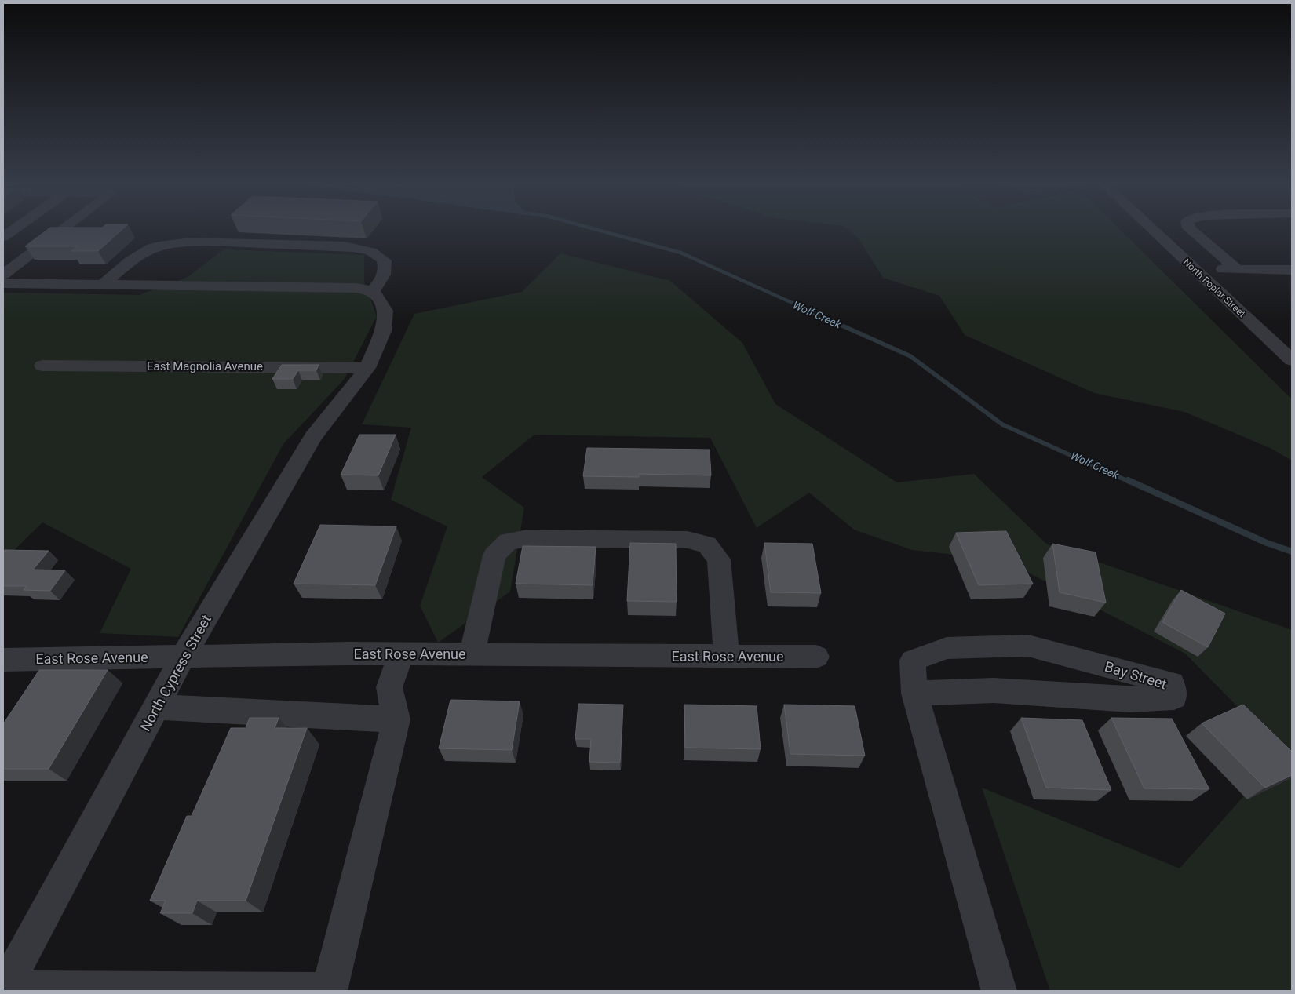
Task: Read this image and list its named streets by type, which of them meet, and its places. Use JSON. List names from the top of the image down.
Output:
{
  "streets": {
    "street": [
      "North Poplar Street",
      "East Magnolia Avenue",
      "East Rose Avenue",
      "North Cypress Street",
      "Bay Street"
    ]
  },
  "crossings": [
    ["East Magnolia Avenue", "North Cypress Street"],
    ["East Rose Avenue", "North Cypress Street"]
  ],
  "water": ["Wolf Creek"]
}
